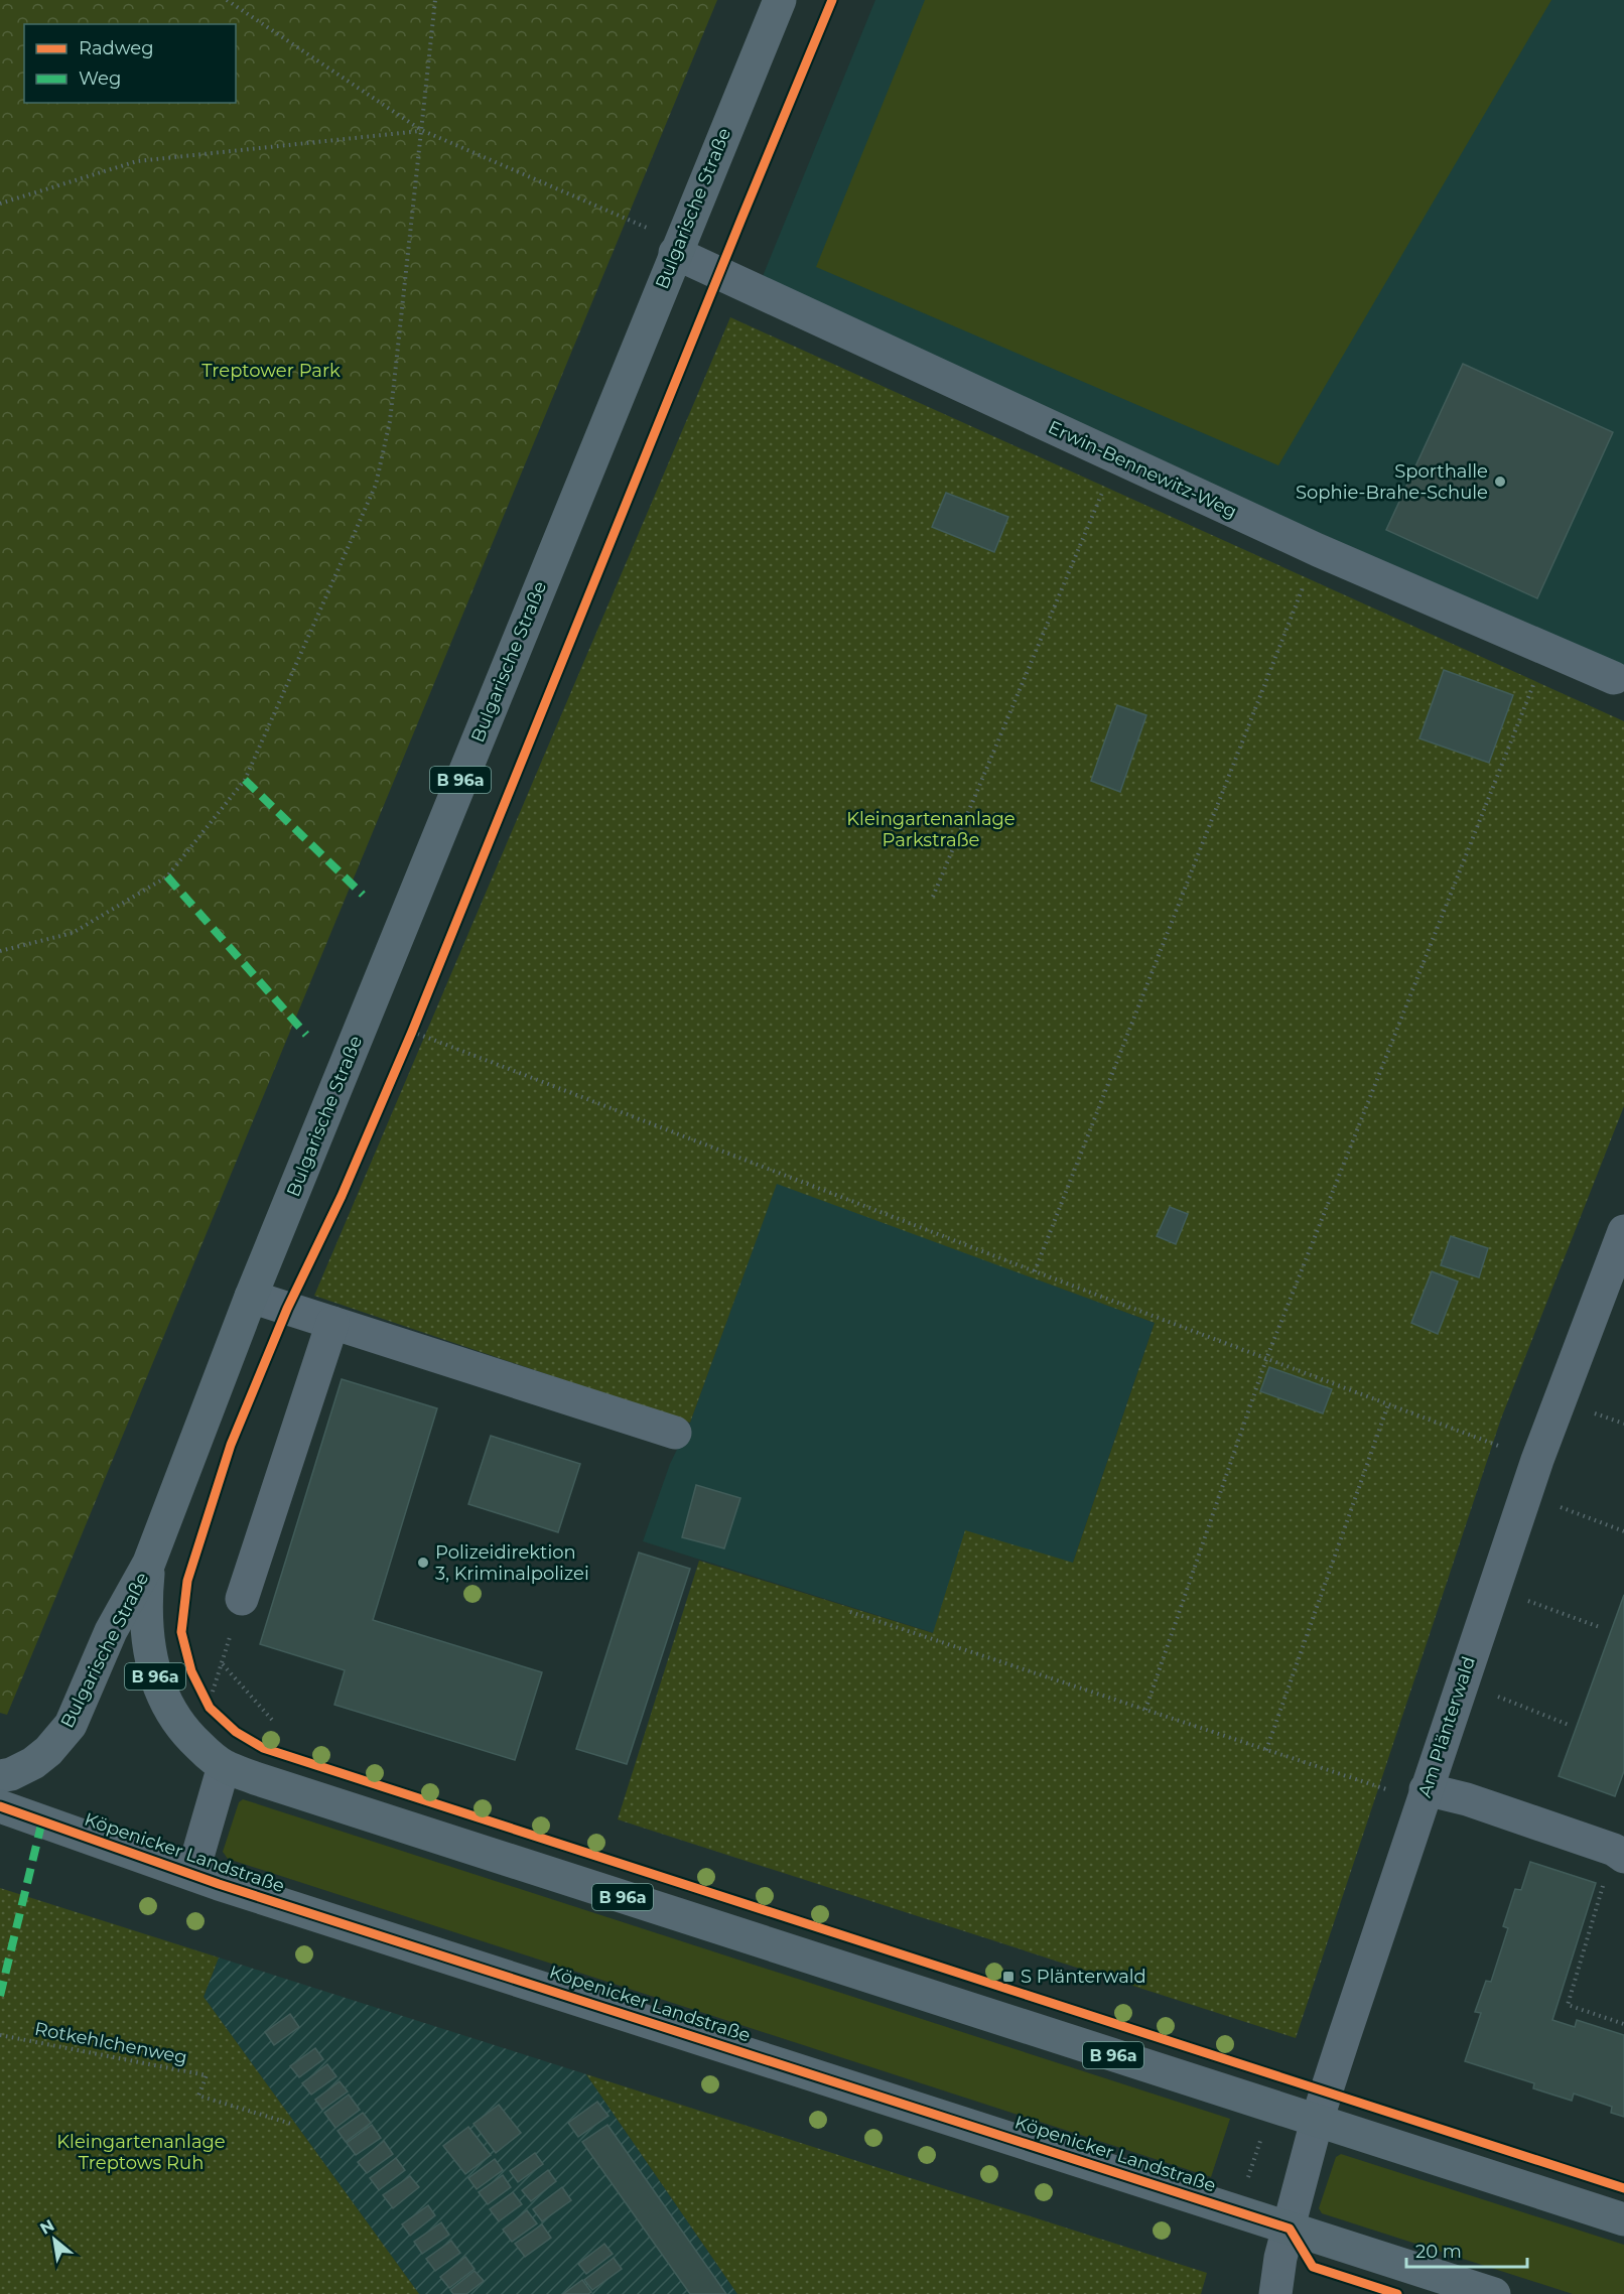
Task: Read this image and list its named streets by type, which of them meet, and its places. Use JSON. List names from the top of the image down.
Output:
{
  "streets": {
    "main road": ["Bulgarische Straße", "B 96a", "Köpenicker Landstraße"],
    "street": ["Erwin-Bennewitz-Weg", "Am Plänterwald"],
    "path": ["Rotkehlchenweg"]
  },
  "crossings": [
    ["Bulgarische Straße", "Erwin-Bennewitz-Weg"],
    ["Bulgarische Straße", "B 96a"],
    ["Bulgarische Straße", "Köpenicker Landstraße"],
    ["B 96a", "Am Plänterwald"],
    ["B 96a", "Köpenicker Landstraße"],
    ["Am Plänterwald", "Köpenicker Landstraße"]
  ],
  "parks": ["Treptower Park", "Kleingartenanlage Parkstraße", "Kleingartenanlage Treptows Ruh"],
  "places": {
    "other": ["Sporthalle Sophie-Brahe-Schule", "Polizeidirektion 3, Kriminalpolizei"],
    "transit": ["S Plänterwald"]
  },
  "legend": ["Radweg", "Weg"],
  "scale_bar": "20 m",
  "north": "top left"
}
